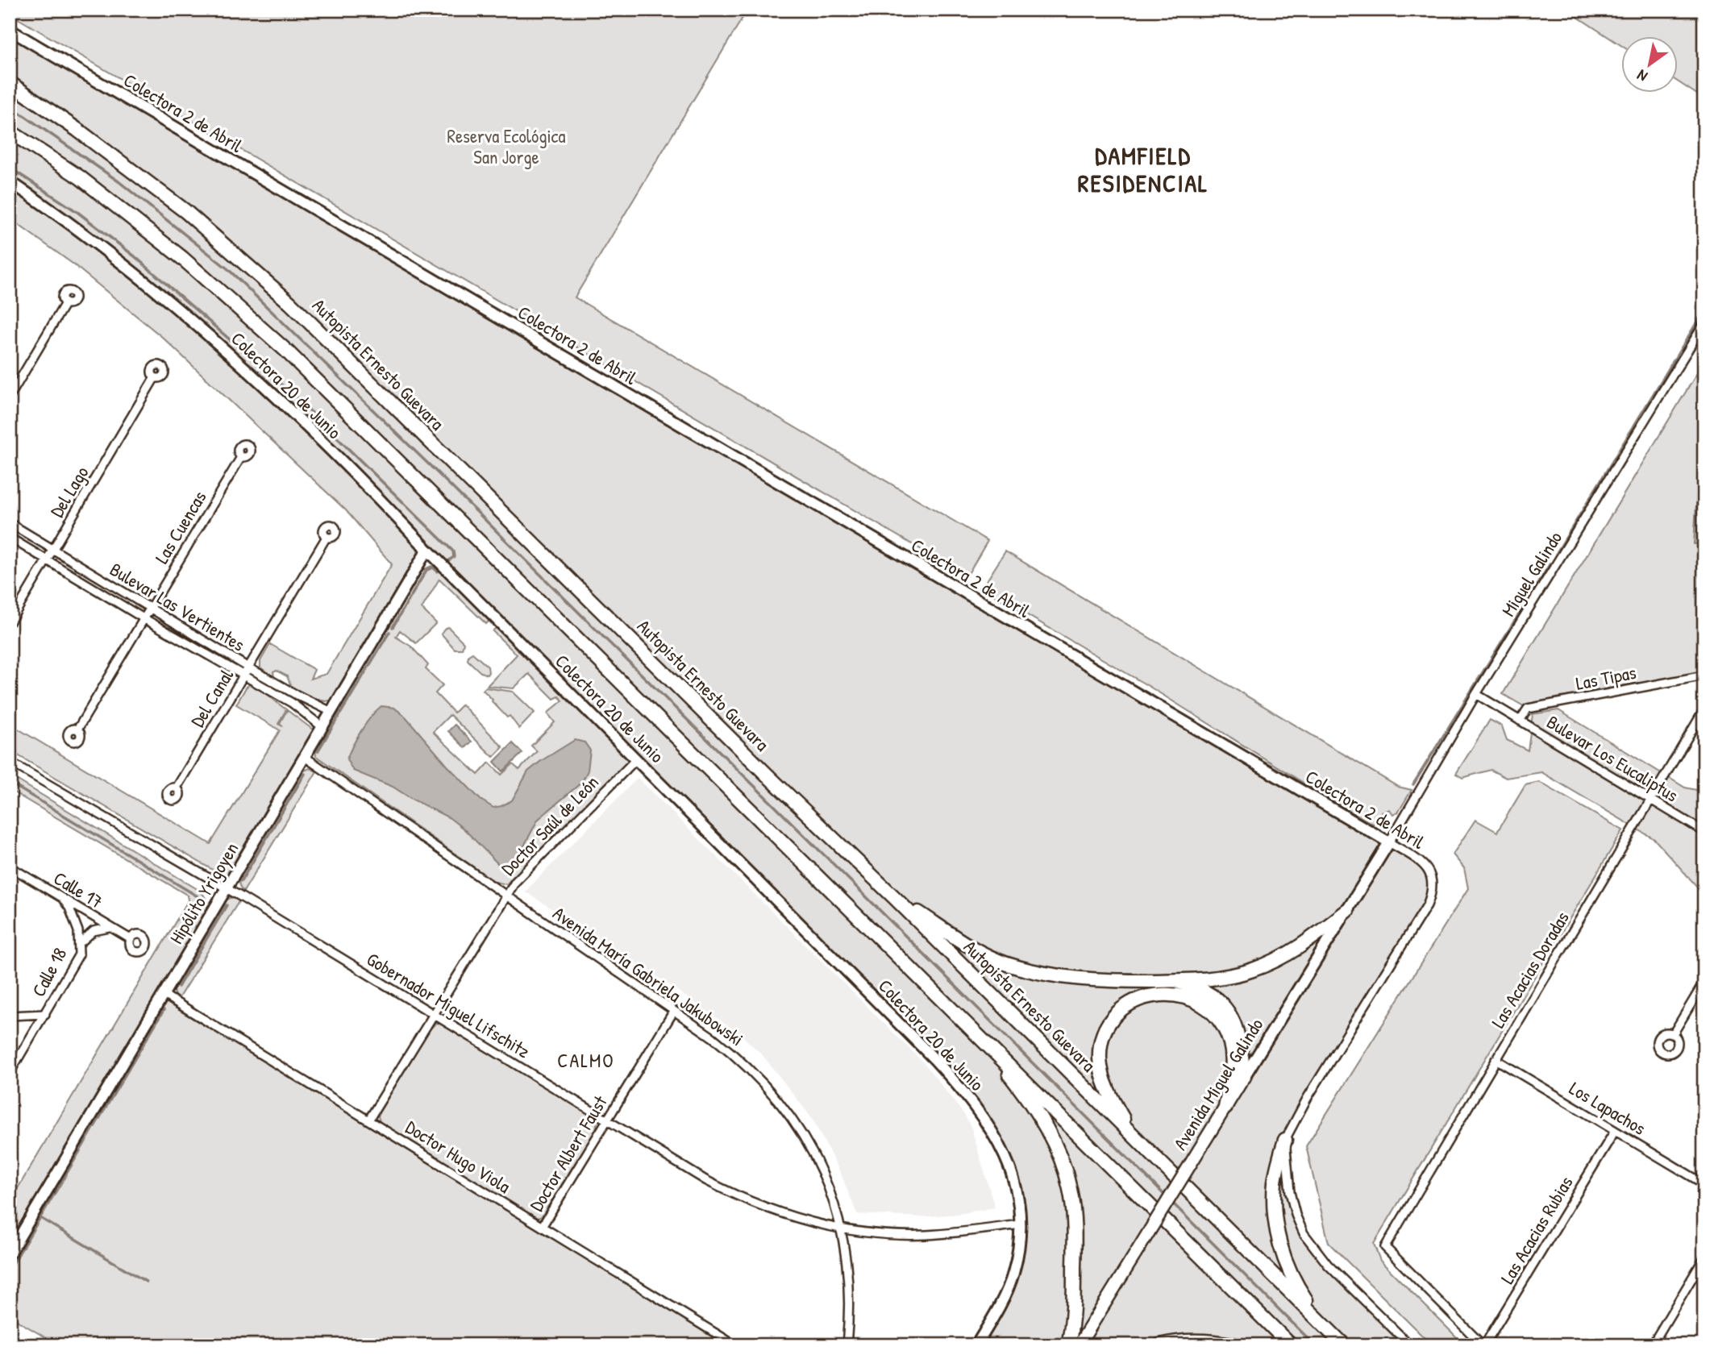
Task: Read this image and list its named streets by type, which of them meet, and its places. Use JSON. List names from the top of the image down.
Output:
{
  "streets": {
    "highway": ["Autopista Ernesto Guevara"],
    "main road": [
      "Colectora 2 de Abril",
      "Colectora 20 de Junio",
      "Hipólito Yrigoyen",
      "Avenida Miguel Galindo"
    ],
    "street": [
      "Del Lago",
      "Las Cuencas",
      "Miguel Galindo",
      "Bulevar Las Vertientes",
      "Las Tipas",
      "Del Canal",
      "Bulevar Los Eucaliptus",
      "Doctor Saúl de León",
      "Calle 17",
      "Las Acacias Doradas",
      "Calle 18",
      "Avenida María Gabriela Jakubowski",
      "Gobernador Miguel Lifschitz",
      "Los Lapachos",
      "Doctor Albert Faust",
      "Doctor Hugo Viola",
      "Las Acacias Rubias"
    ]
  },
  "crossings": [
    ["Colectora 2 de Abril", "Miguel Galindo"],
    ["Colectora 2 de Abril", "Avenida Miguel Galindo"],
    ["Colectora 20 de Junio", "Doctor Saúl de León"],
    ["Colectora 20 de Junio", "Hipólito Yrigoyen"],
    ["Colectora 20 de Junio", "Gobernador Miguel Lifschitz"],
    ["Del Lago", "Bulevar Las Vertientes"],
    ["Las Cuencas", "Bulevar Las Vertientes"],
    ["Miguel Galindo", "Bulevar Los Eucaliptus"],
    ["Miguel Galindo", "Avenida Miguel Galindo"],
    ["Bulevar Las Vertientes", "Del Canal"],
    ["Bulevar Las Vertientes", "Hipólito Yrigoyen"],
    ["Las Tipas", "Bulevar Los Eucaliptus"],
    ["Bulevar Los Eucaliptus", "Las Acacias Doradas"],
    ["Doctor Saúl de León", "Avenida María Gabriela Jakubowski"],
    ["Doctor Saúl de León", "Gobernador Miguel Lifschitz"],
    ["Doctor Saúl de León", "Doctor Hugo Viola"],
    ["Calle 17", "Calle 18"],
    ["Hipólito Yrigoyen", "Avenida María Gabriela Jakubowski"],
    ["Hipólito Yrigoyen", "Gobernador Miguel Lifschitz"],
    ["Hipólito Yrigoyen", "Doctor Hugo Viola"],
    ["Las Acacias Doradas", "Los Lapachos"],
    ["Las Acacias Doradas", "Las Acacias Rubias"],
    ["Avenida María Gabriela Jakubowski", "Gobernador Miguel Lifschitz"],
    ["Avenida María Gabriela Jakubowski", "Doctor Albert Faust"],
    ["Gobernador Miguel Lifschitz", "Doctor Albert Faust"],
    ["Los Lapachos", "Las Acacias Rubias"],
    ["Doctor Albert Faust", "Doctor Hugo Viola"]
  ],
  "districts": ["DAMFIELD RESIDENCIAL", "CALMO"],
  "parks": ["Reserva Ecológica San Jorge"],
  "north": "bottom left"
}
